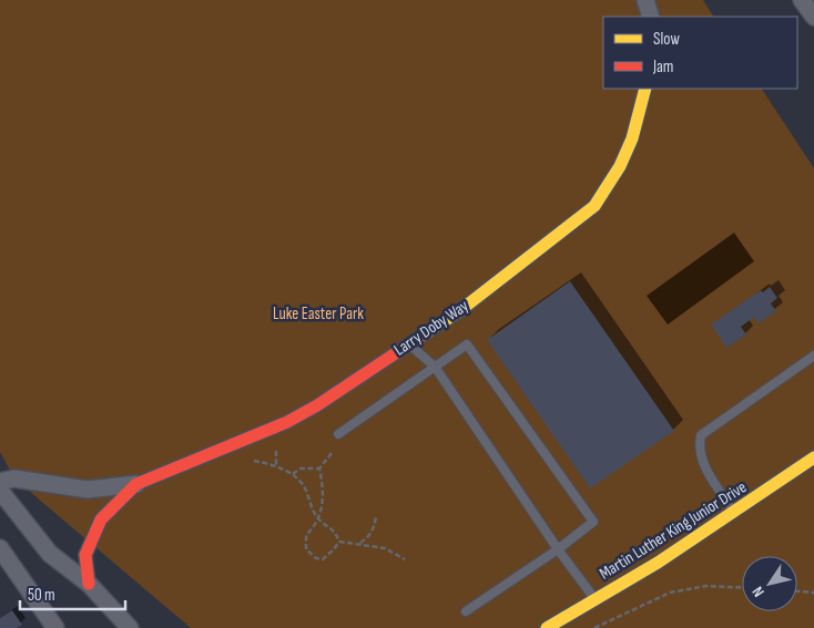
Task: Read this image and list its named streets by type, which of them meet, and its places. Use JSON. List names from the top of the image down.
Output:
{
  "streets": {
    "street": ["Larry Doby Way", "Martin Luther King Junior Drive"]
  },
  "parks": ["Luke Easter Park"],
  "legend": ["Slow", "Jam"],
  "scale_bar": "50 m",
  "north": "bottom left"
}
